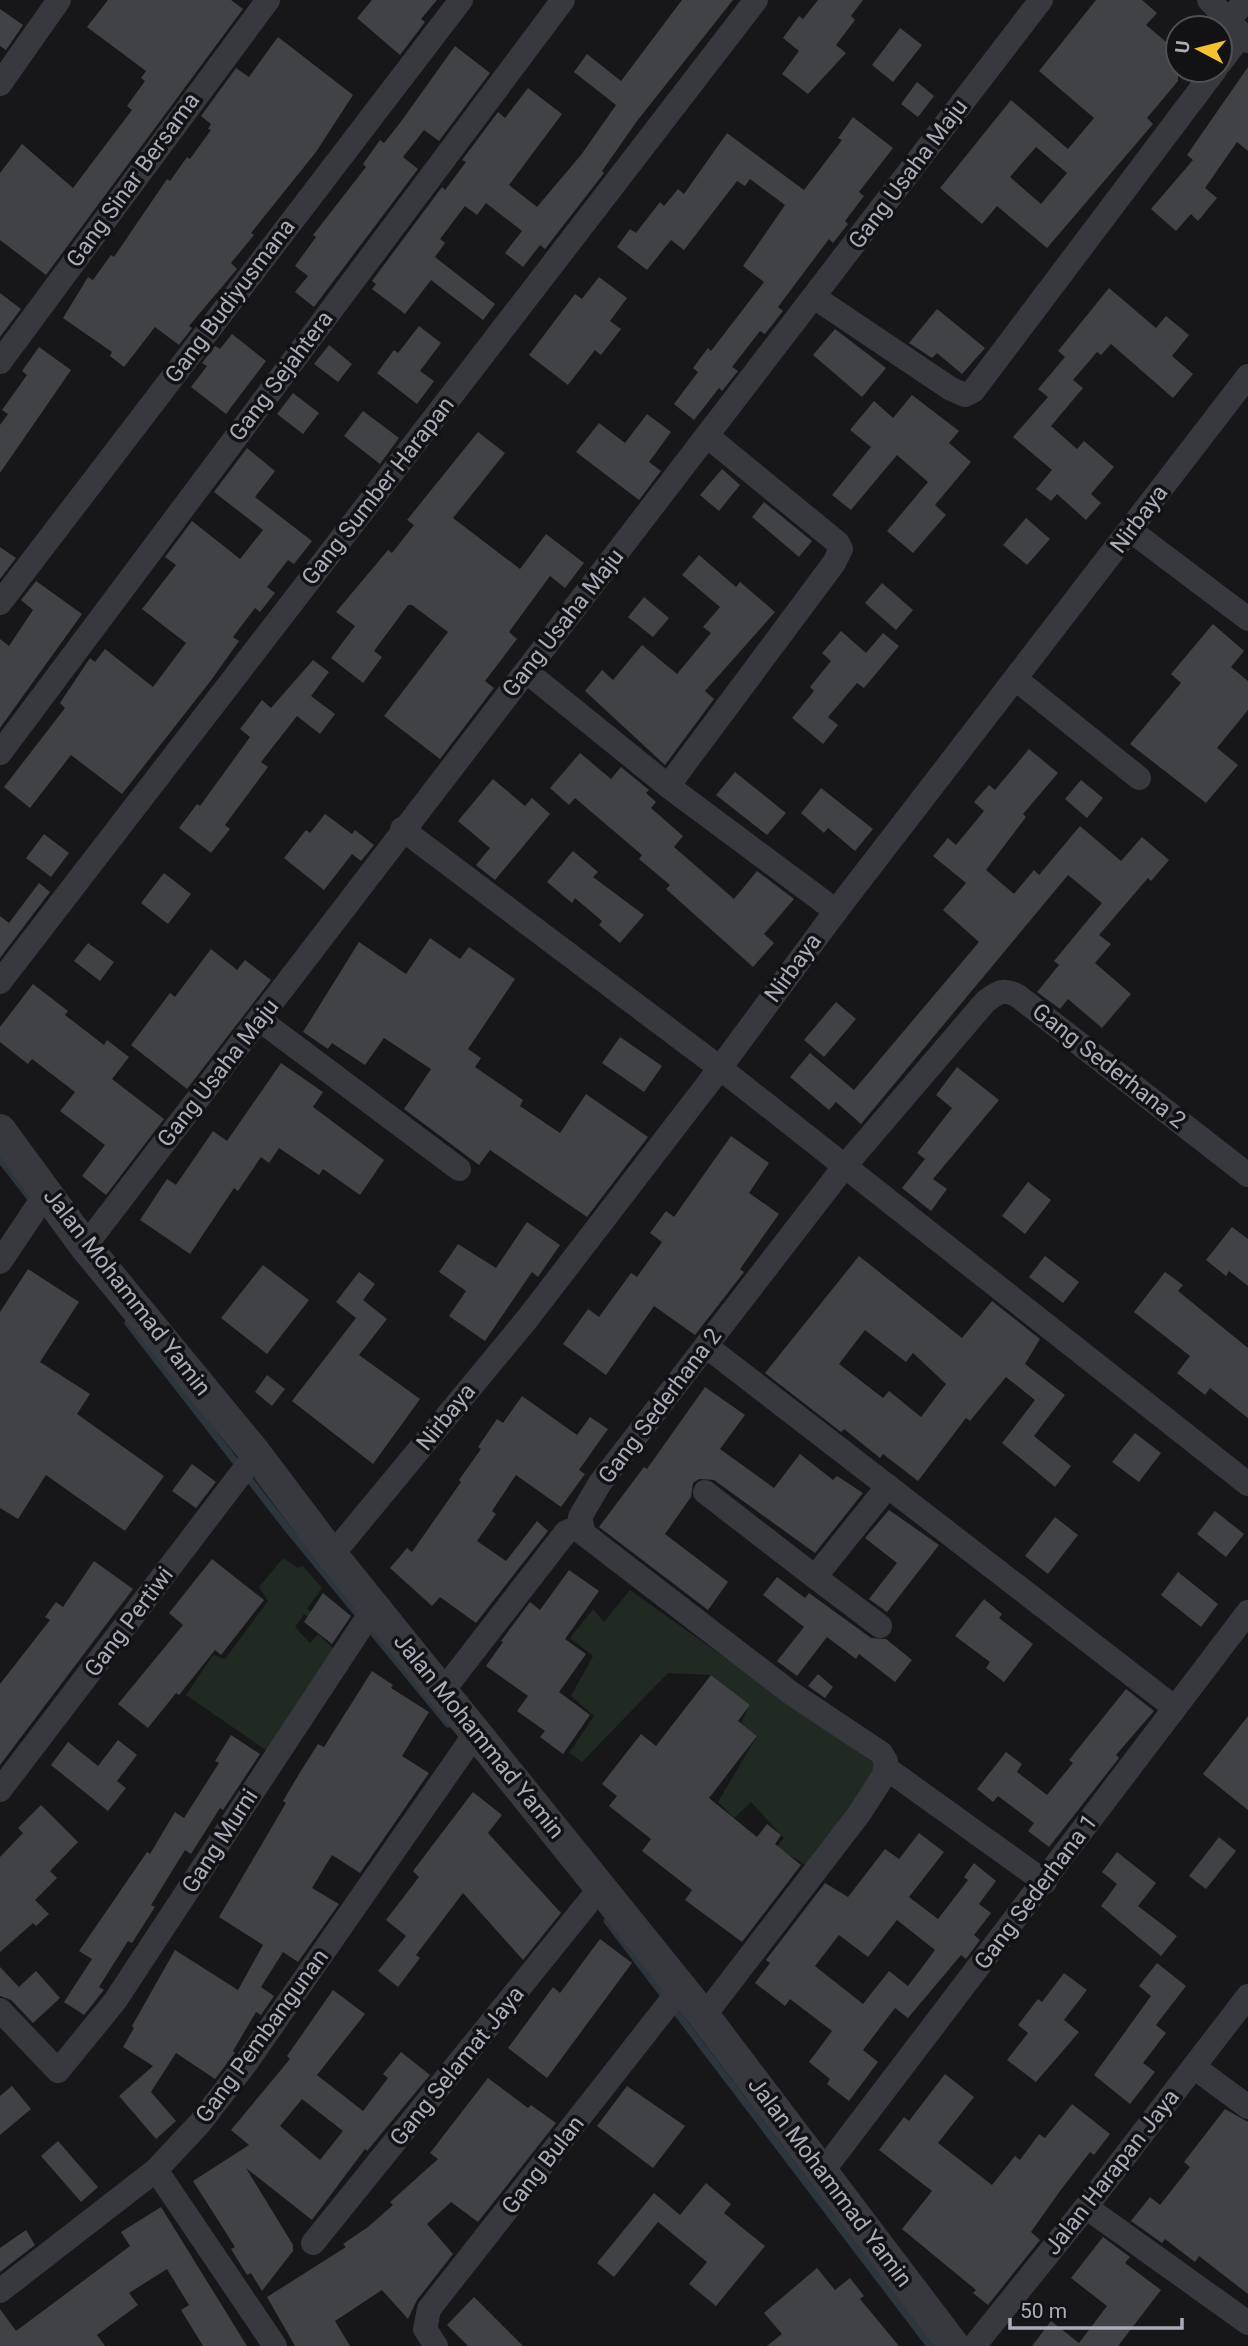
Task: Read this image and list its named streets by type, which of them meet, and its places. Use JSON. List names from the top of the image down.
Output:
{
  "streets": {
    "street": [
      "Gang Usaha Maju",
      "Gang Sinar Bersama",
      "Gang Budiyusmana",
      "Gang Sejahtera",
      "Gang Sumber Harapan",
      "Nirbaya",
      "Gang Sederhana 2",
      "Jalan Mohammad Yamin",
      "Gang Pertiwi",
      "Gang Murni",
      "Gang Sederhana 1",
      "Gang Pembangunan",
      "Gang Selamat Jaya",
      "Gang Bulan",
      "Jalan Harapan Jaya"
    ]
  },
  "crossings": [
    ["Gang Usaha Maju", "Jalan Mohammad Yamin"],
    ["Nirbaya", "Jalan Mohammad Yamin"],
    ["Jalan Mohammad Yamin", "Gang Pertiwi"],
    ["Jalan Mohammad Yamin", "Gang Murni"],
    ["Jalan Mohammad Yamin", "Gang Sederhana 1"],
    ["Jalan Mohammad Yamin", "Gang Pembangunan"],
    ["Jalan Mohammad Yamin", "Gang Selamat Jaya"],
    ["Jalan Mohammad Yamin", "Gang Bulan"]
  ],
  "scale_bar": "50 m",
  "north": "left"
}
